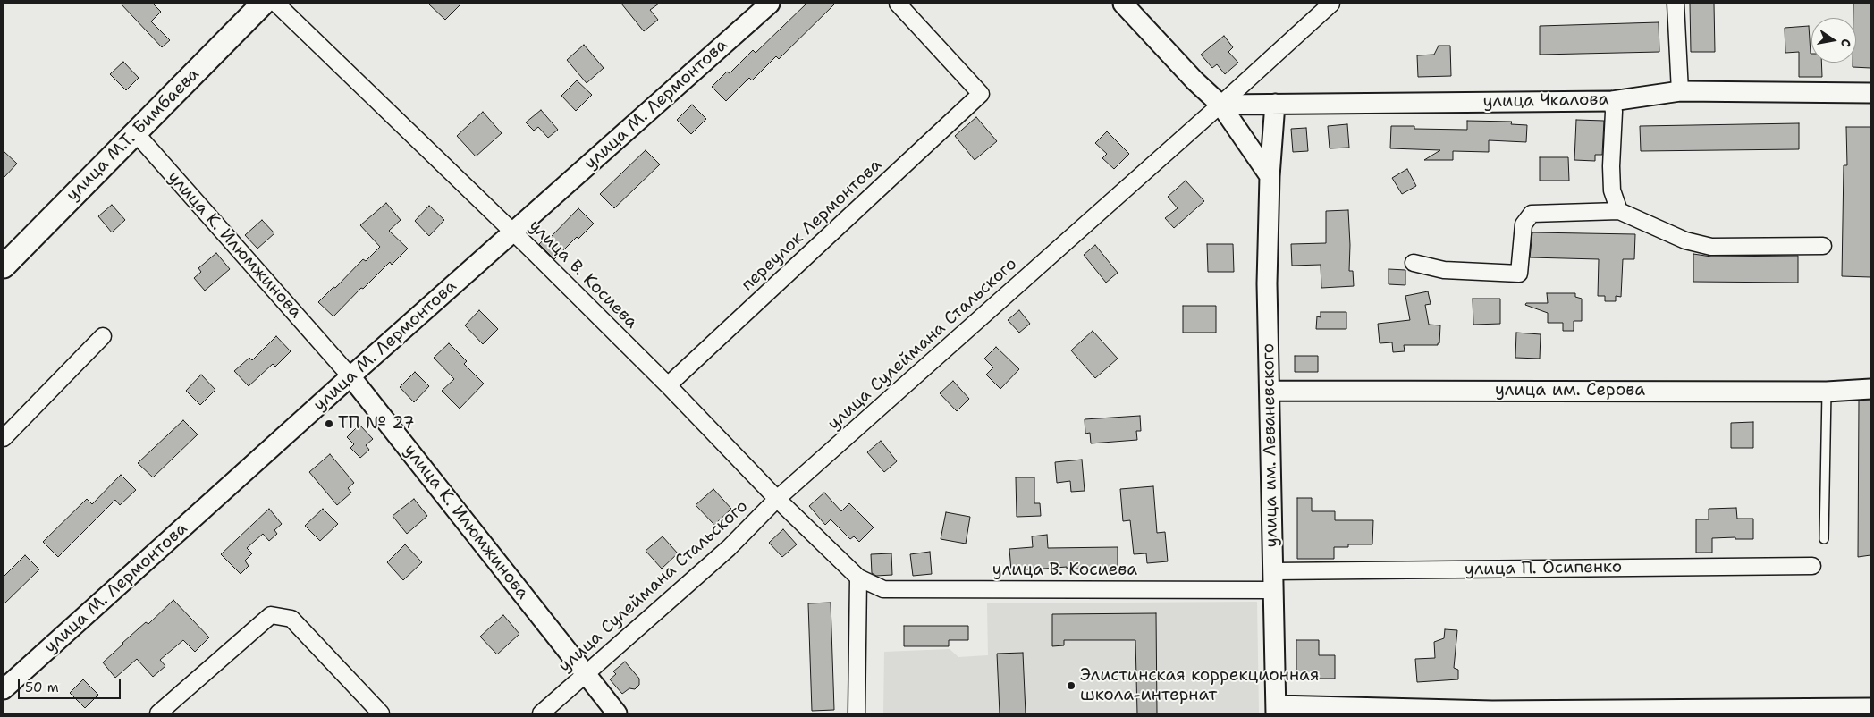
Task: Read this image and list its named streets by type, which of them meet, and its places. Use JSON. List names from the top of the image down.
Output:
{
  "streets": {
    "main road": ["улица М.Т. Бимбаева"],
    "street": [
      "улица Чкалова",
      "улица М. Лермонтова",
      "переулок Лермонтова",
      "улица К. Илюмжинова",
      "улица В. Косиева",
      "улица Сулеймана Стальского",
      "улица им. Серова",
      "улица им. Леваневского",
      "улица П. Осипенко"
    ]
  },
  "crossings": [
    ["улица Чкалова", "улица Сулеймана Стальского"],
    ["улица Чкалова", "улица им. Леваневского"],
    ["улица М. Лермонтова", "улица К. Илюмжинова"],
    ["улица М. Лермонтова", "улица В. Косиева"],
    ["улица М.Т. Бимбаева", "улица К. Илюмжинова"],
    ["переулок Лермонтова", "улица В. Косиева"],
    ["улица К. Илюмжинова", "улица Сулеймана Стальского"],
    ["улица В. Косиева", "улица Сулеймана Стальского"],
    ["улица В. Косиева", "улица им. Леваневского"],
    ["улица им. Серова", "улица им. Леваневского"],
    ["улица им. Леваневского", "улица П. Осипенко"]
  ],
  "places": ["ТП № 27", "Элистинская коррекционная школа-интернат"],
  "scale_bar": "50 m",
  "north": "right"
}
